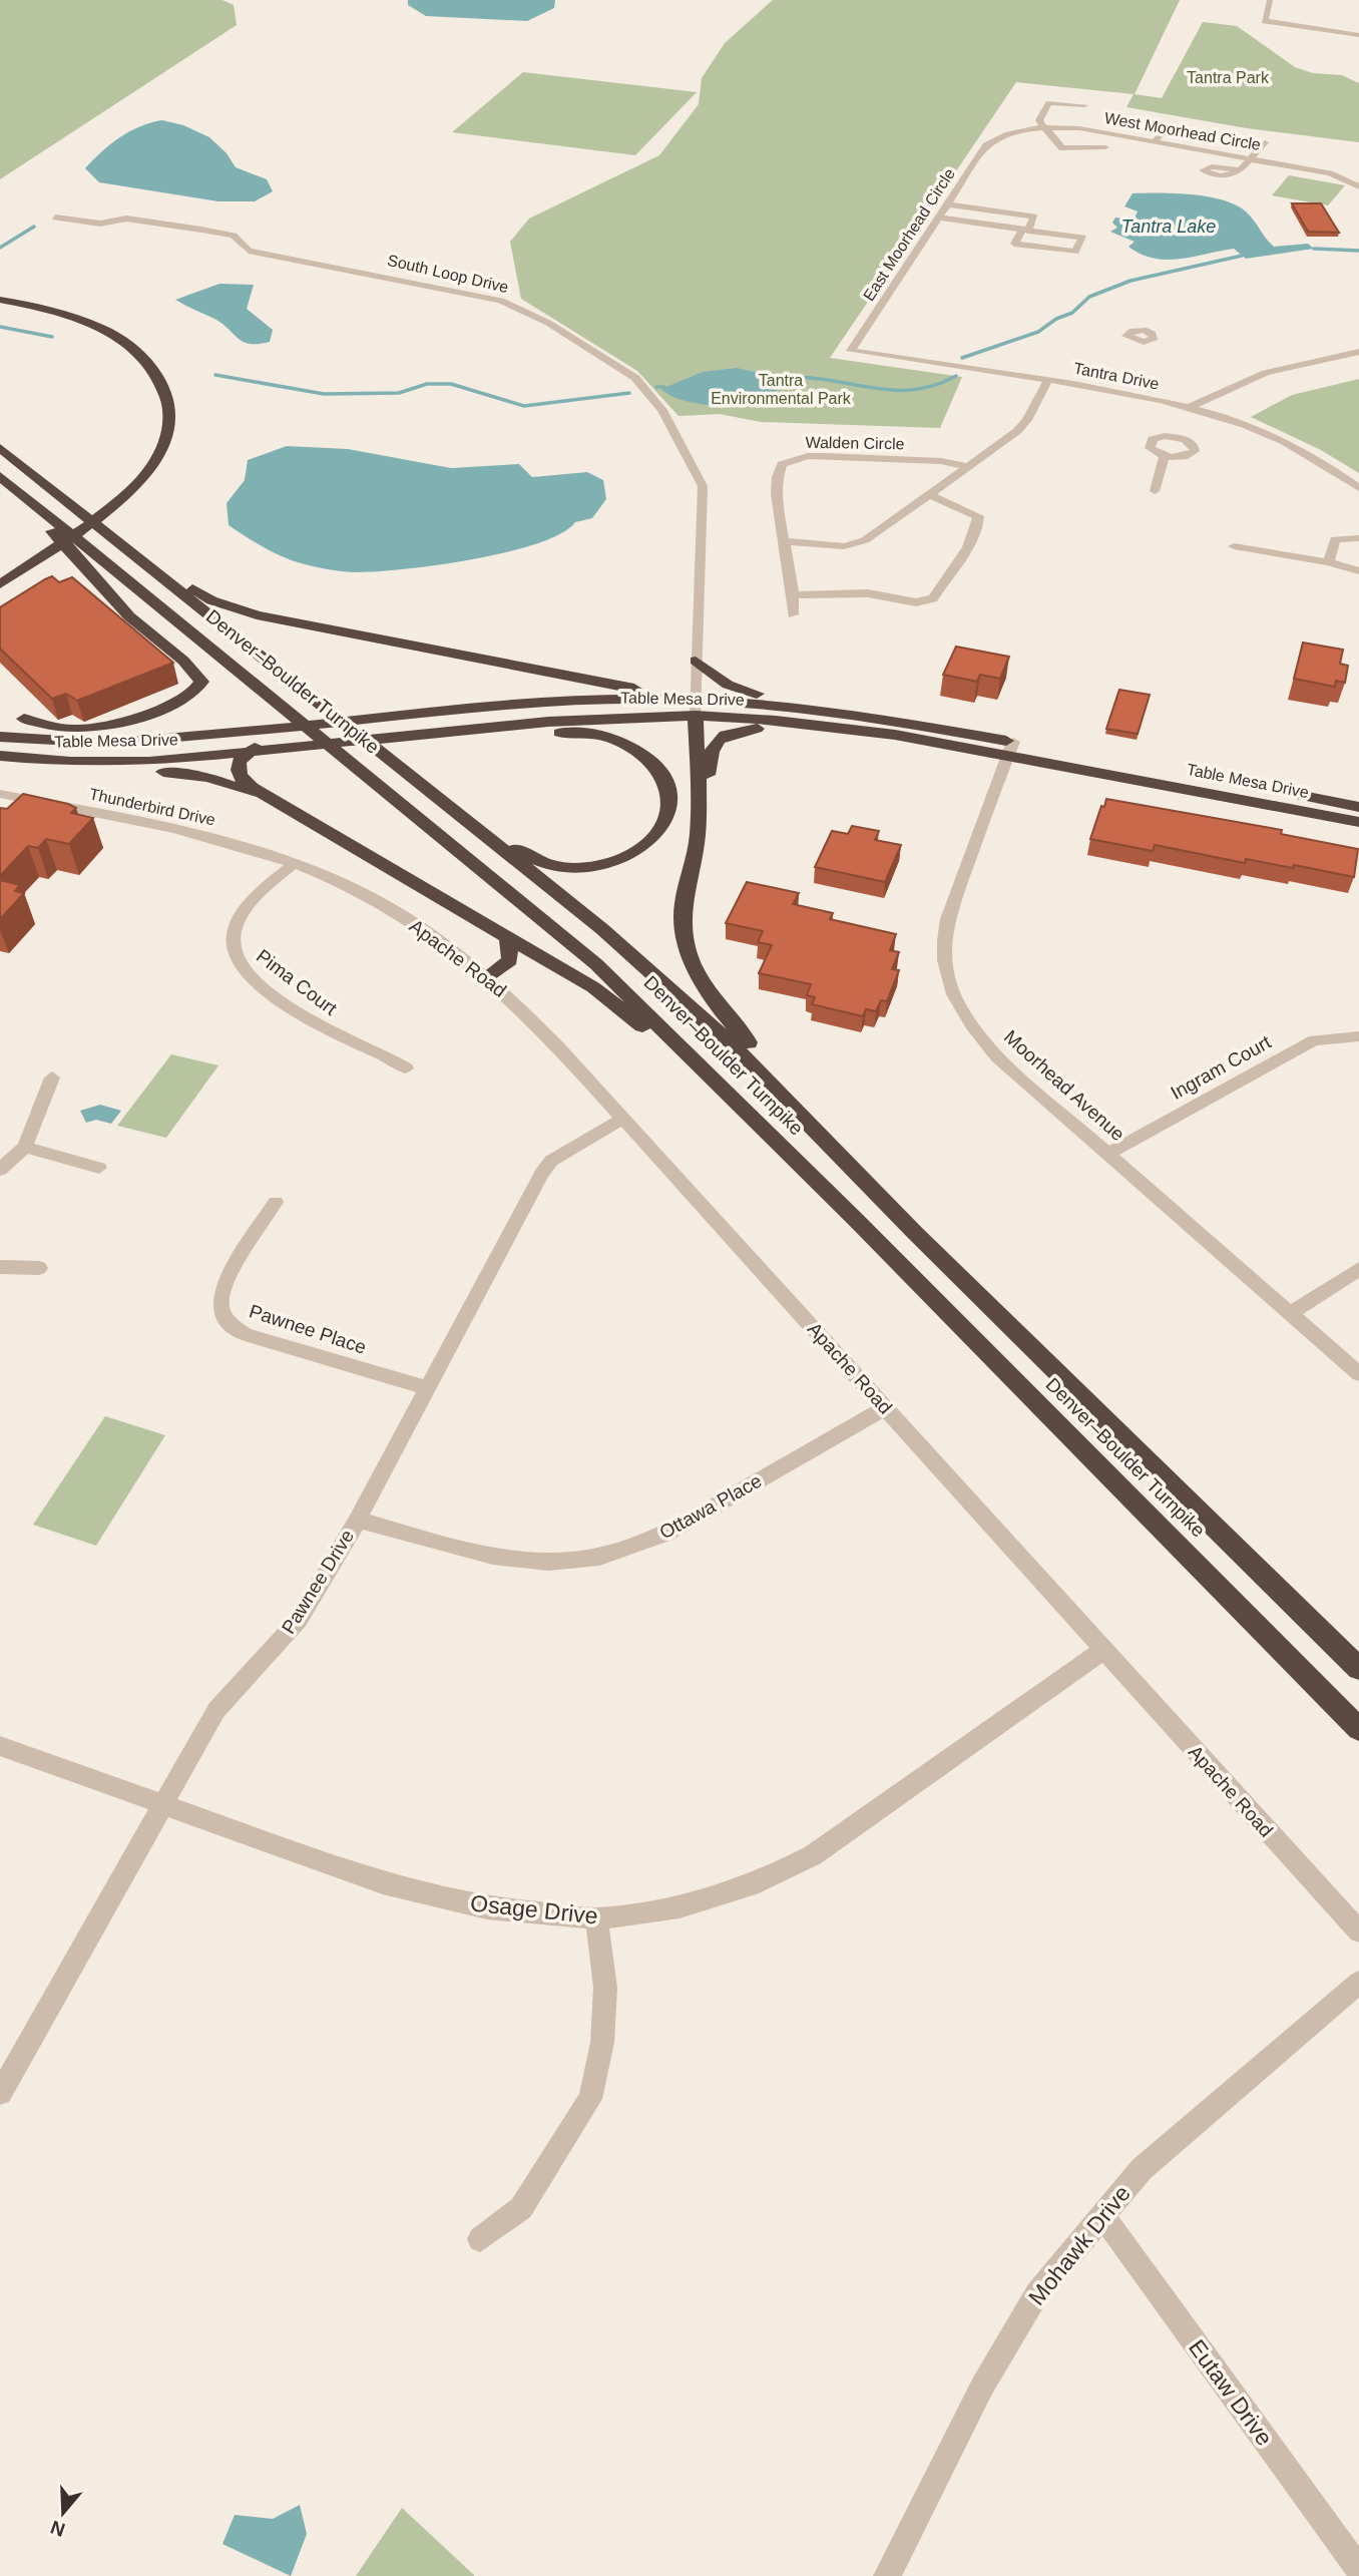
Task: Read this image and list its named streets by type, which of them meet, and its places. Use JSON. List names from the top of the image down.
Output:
{
  "streets": {
    "highway": ["Denver–Boulder Turnpike", "Table Mesa Drive"],
    "street": [
      "West Moorhead Circle",
      "East Moorhead Circle",
      "South Loop Drive",
      "Tantra Drive",
      "Walden Circle",
      "Thunderbird Drive",
      "Apache Road",
      "Pima Court",
      "Ingram Court",
      "Moorhead Avenue",
      "Pawnee Place",
      "Ottawa Place",
      "Pawnee Drive",
      "Osage Drive",
      "Mohawk Drive",
      "Eutaw Drive"
    ]
  },
  "crossings": [
    ["West Moorhead Circle", "East Moorhead Circle"],
    ["East Moorhead Circle", "Tantra Drive"],
    ["South Loop Drive", "Table Mesa Drive"],
    ["Table Mesa Drive", "Moorhead Avenue"],
    ["Thunderbird Drive", "Apache Road"],
    ["Thunderbird Drive", "Pima Court"],
    ["Apache Road", "Pima Court"],
    ["Apache Road", "Ottawa Place"],
    ["Apache Road", "Pawnee Drive"],
    ["Apache Road", "Osage Drive"],
    ["Ingram Court", "Moorhead Avenue"],
    ["Pawnee Place", "Pawnee Drive"],
    ["Ottawa Place", "Pawnee Drive"],
    ["Pawnee Drive", "Osage Drive"],
    ["Mohawk Drive", "Eutaw Drive"]
  ],
  "water": ["Tantra Lake"],
  "parks": ["Tantra Park", "Tantra Environmental Park"],
  "north": "bottom"
}
